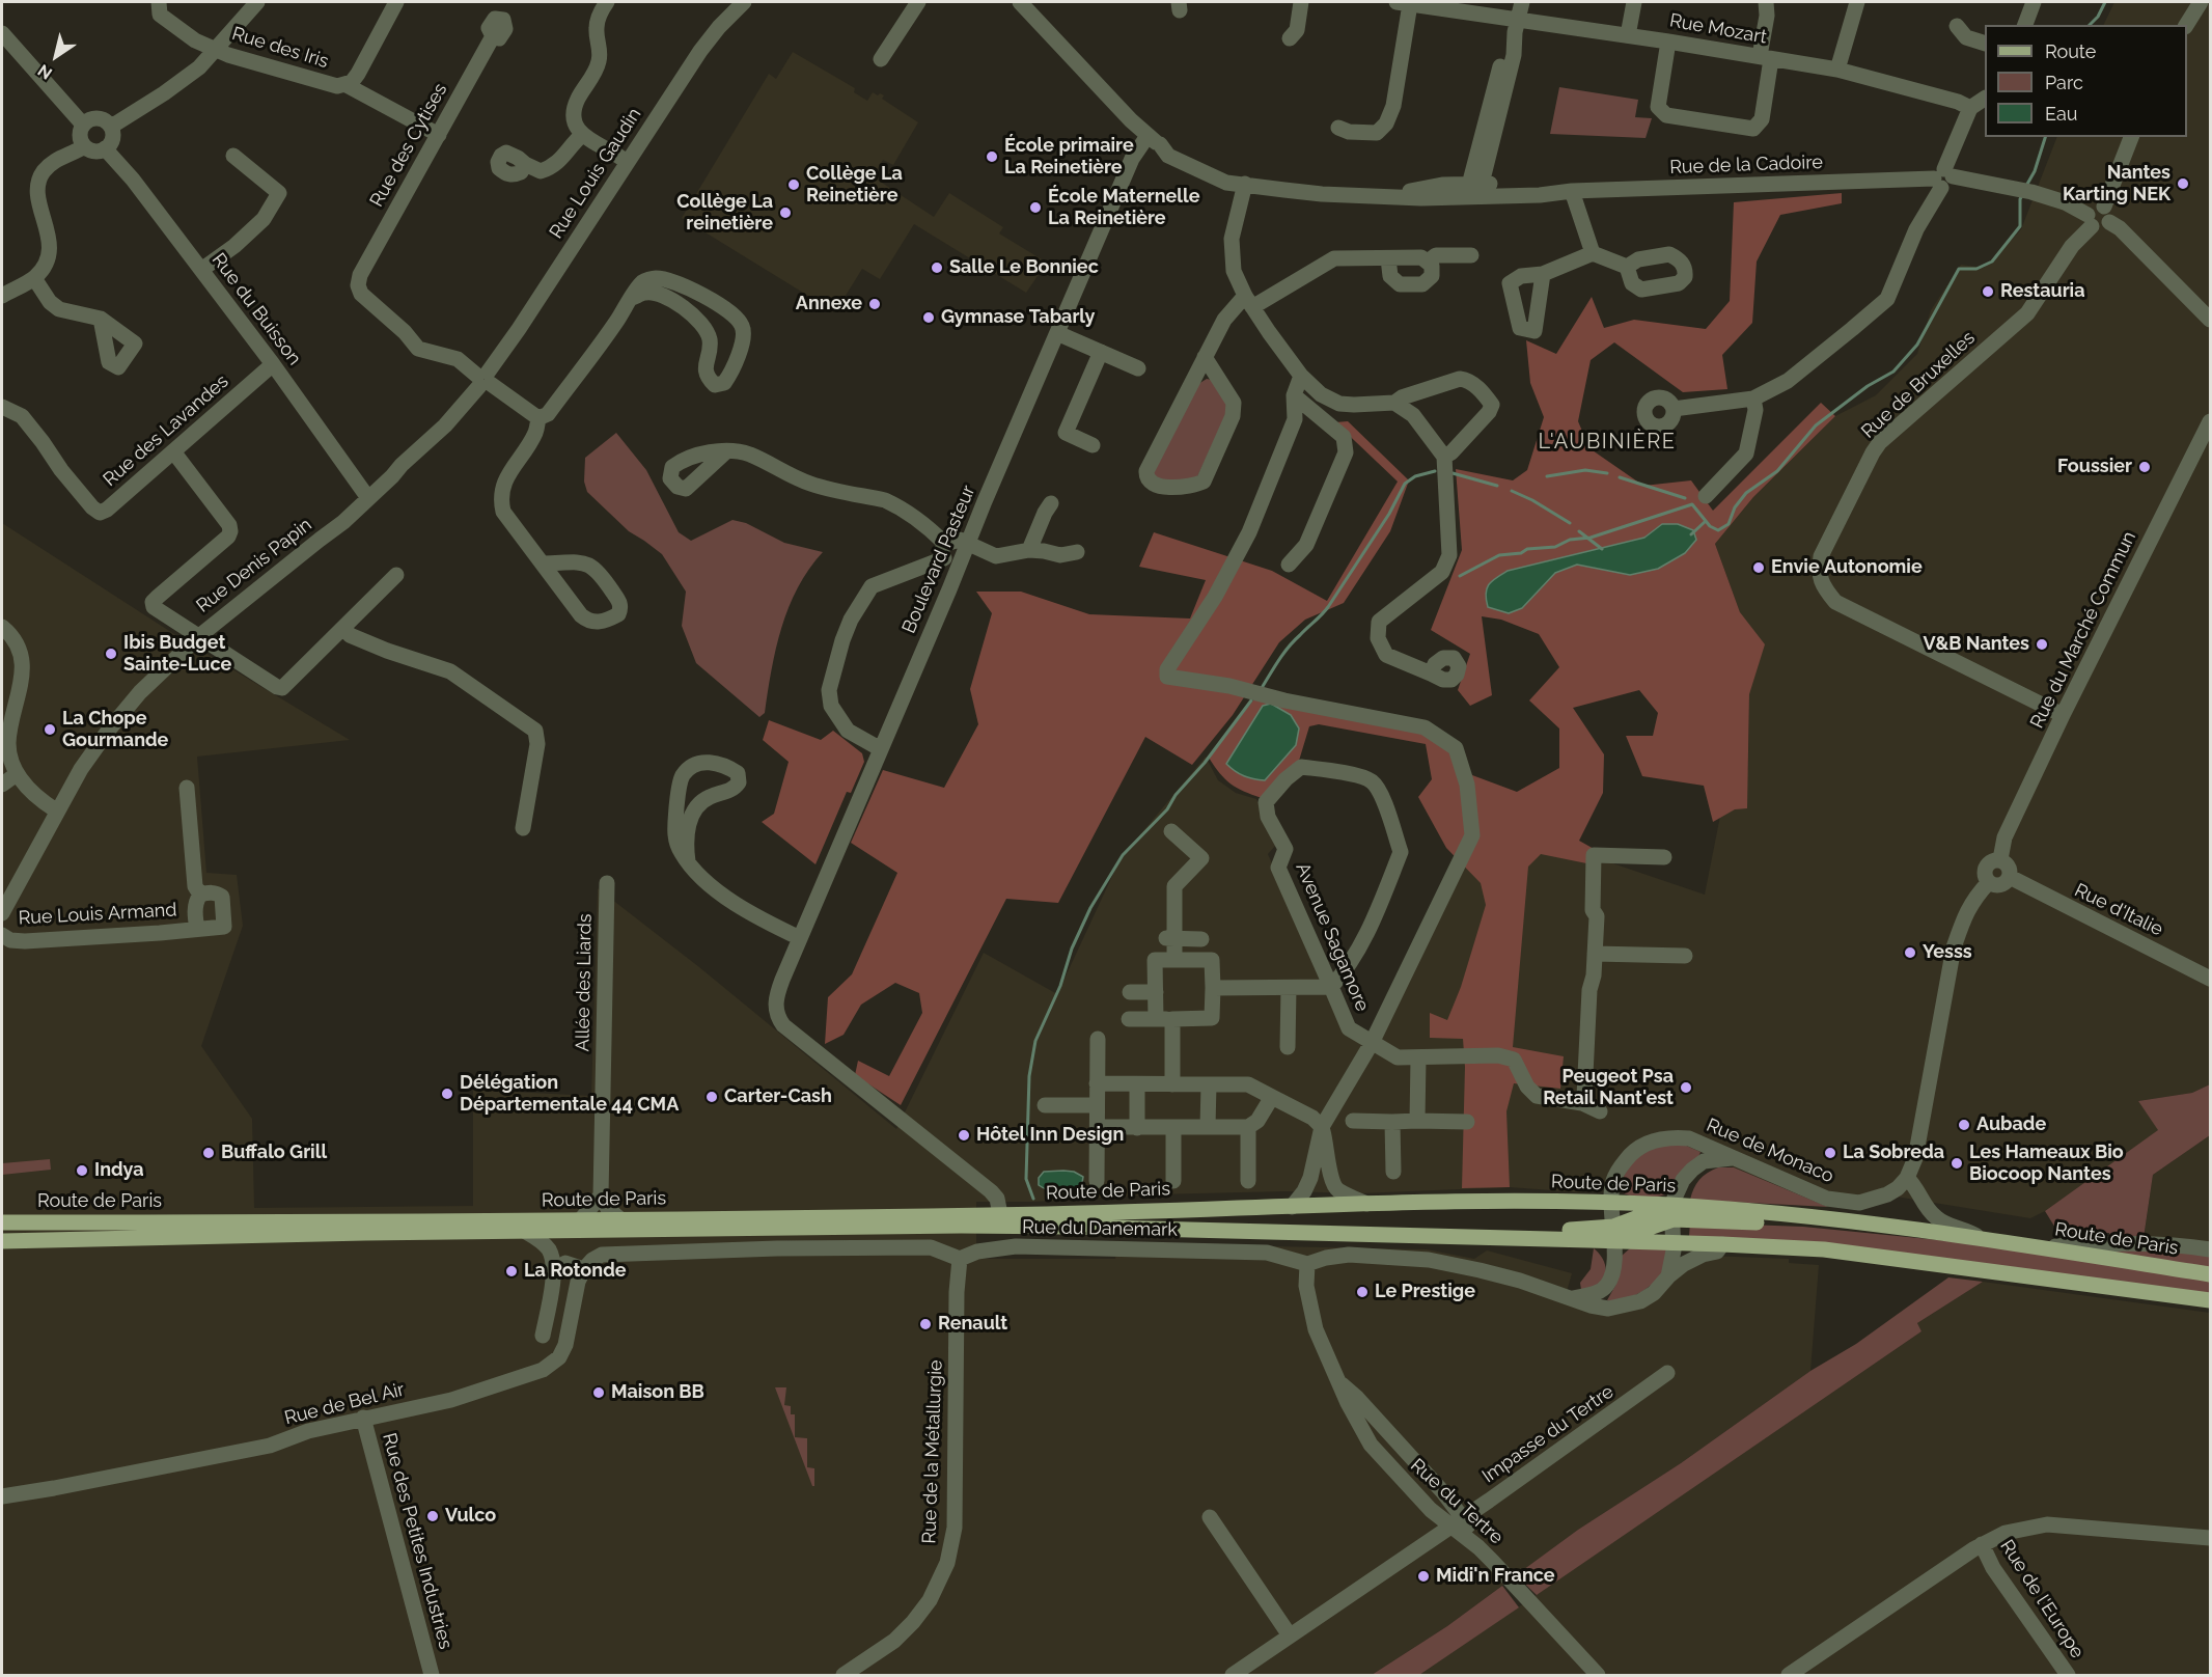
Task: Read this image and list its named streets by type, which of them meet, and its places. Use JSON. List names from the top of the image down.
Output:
{
  "streets": {
    "main road": ["Route de Paris"],
    "street": [
      "Rue Mozart",
      "Rue des Iris",
      "Rue des Cytises",
      "Rue de la Cadoire",
      "Rue Louis Gaudin",
      "Rue du Buisson",
      "Rue de Bruxelles",
      "Rue des Lavandes",
      "Boulevard Pasteur",
      "Rue Denis Papin",
      "Rue du Marché Commun",
      "Rue d'Italie",
      "Rue Louis Armand",
      "Avenue Sagamore",
      "Allée des Liards",
      "Rue de Monaco",
      "Rue du Danemark",
      "Rue de Bel Air",
      "Impasse du Tertre",
      "Rue de la Métallurgie",
      "Rue du Tertre",
      "Rue des Petites Industries",
      "Rue de l'Europe"
    ]
  },
  "crossings": [
    ["Rue des Cytises", "Rue Louis Gaudin"],
    ["Rue de la Cadoire", "Rue de Bruxelles"],
    ["Rue de la Cadoire", "Boulevard Pasteur"],
    ["Rue Louis Gaudin", "Rue du Buisson"],
    ["Rue Louis Gaudin", "Rue Denis Papin"],
    ["Rue du Buisson", "Rue des Lavandes"],
    ["Rue du Buisson", "Rue Denis Papin"],
    ["Rue de Bruxelles", "Rue du Marché Commun"],
    ["Boulevard Pasteur", "Route de Paris"],
    ["Rue du Marché Commun", "Rue d'Italie"],
    ["Rue de Monaco", "Route de Paris"],
    ["Rue du Danemark", "Rue de la Métallurgie"],
    ["Rue du Danemark", "Rue du Tertre"],
    ["Rue de Bel Air", "Rue des Petites Industries"],
    ["Impasse du Tertre", "Rue du Tertre"]
  ],
  "districts": ["L'AUBINIÈRE"],
  "places": [
    "École primaire La Reinetière",
    "Nantes Karting NEK",
    "Collège La Reinetière",
    "École Maternelle La Reinetière",
    "Collège La reinetière",
    "Salle Le Bonniec",
    "Restauria",
    "Annexe",
    "Gymnase Tabarly",
    "Foussier",
    "Envie Autonomie",
    "V&B Nantes",
    "Ibis Budget Sainte-Luce",
    "La Chope Gourmande",
    "Yesss",
    "Peugeot Psa Retail Nant'est",
    "Délégation Départementale 44 CMA",
    "Carter-Cash",
    "Aubade",
    "Hôtel Inn Design",
    "Buffalo Grill",
    "La Sobreda",
    "Les Hameaux Bio Biocoop Nantes",
    "Indya",
    "La Rotonde",
    "Le Prestige",
    "Renault",
    "Maison BB",
    "Vulco",
    "Midi'n France"
  ],
  "legend": ["Route", "Parc", "Eau"],
  "north": "bottom left"
}
